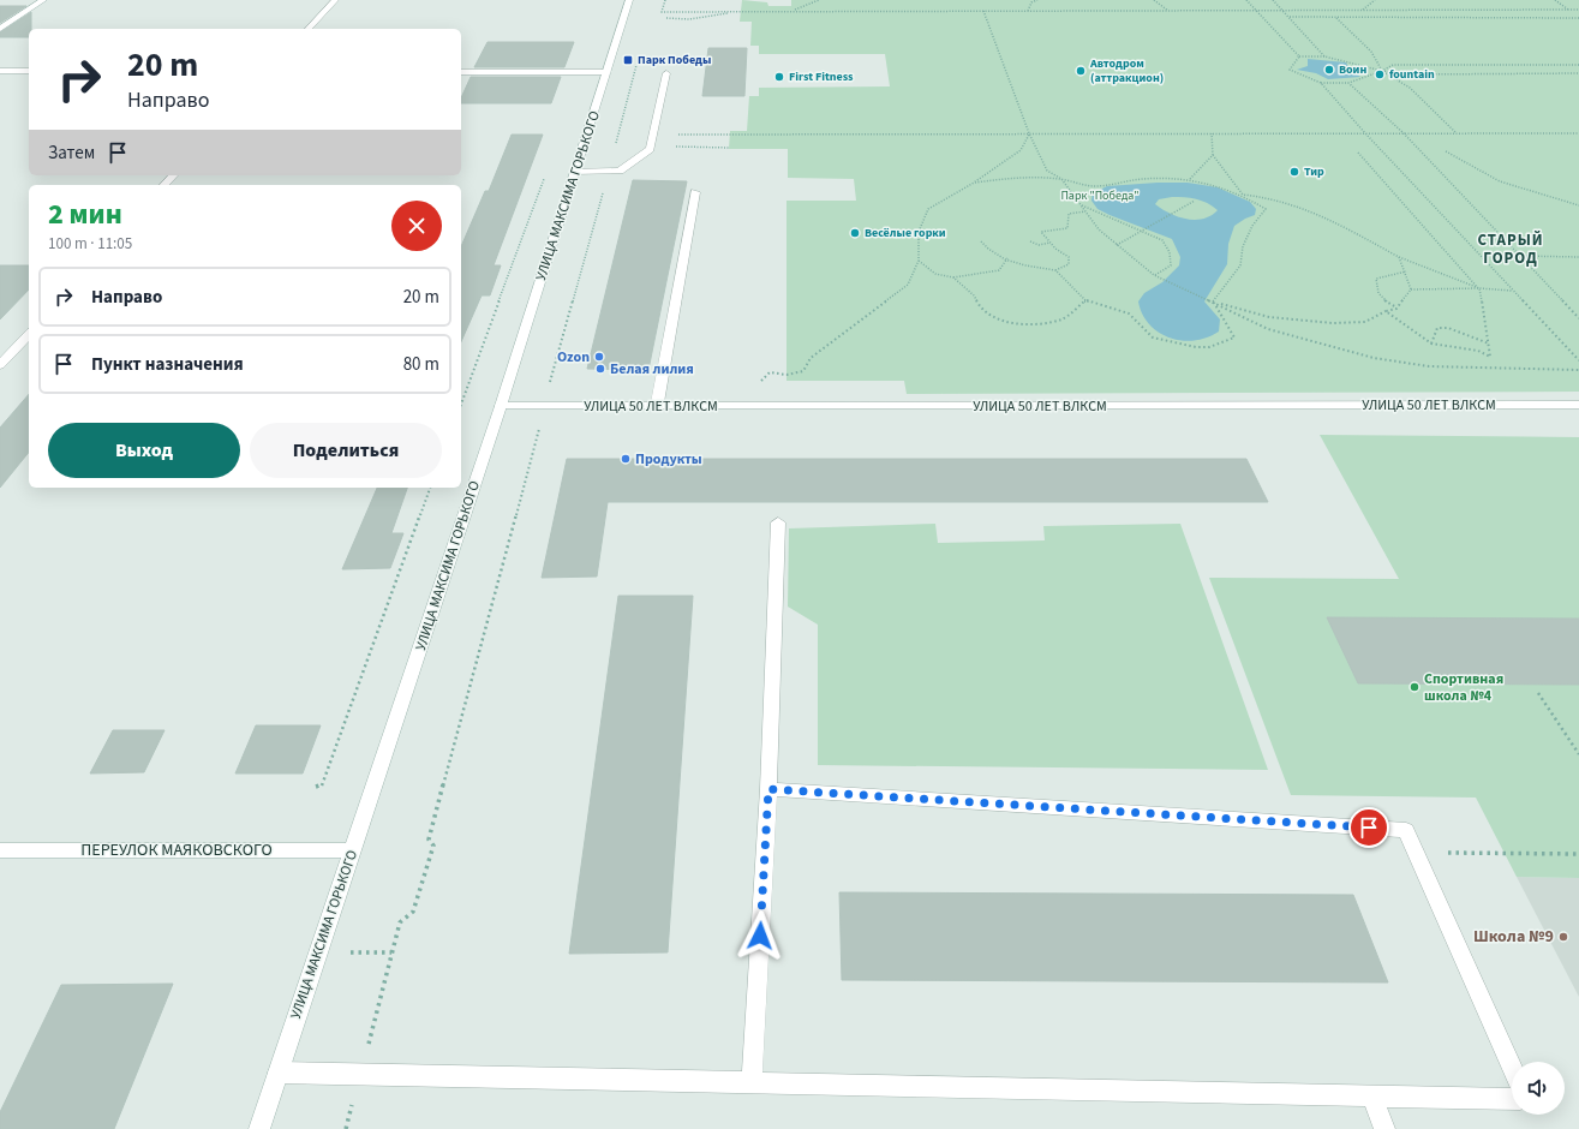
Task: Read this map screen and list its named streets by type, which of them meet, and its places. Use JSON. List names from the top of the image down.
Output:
{
  "streets": {
    "street": ["УЛИЦА МАКСИМА ГОРЬКОГО", "УЛИЦА 50 ЛЕТ ВЛКСМ", "ПЕРЕУЛОК МАЯКОВСКОГО"]
  },
  "crossings": [
    ["УЛИЦА МАКСИМА ГОРЬКОГО", "УЛИЦА 50 ЛЕТ ВЛКСМ"],
    ["УЛИЦА МАКСИМА ГОРЬКОГО", "ПЕРЕУЛОК МАЯКОВСКОГО"]
  ],
  "districts": ["СТАРЫЙ ГОРОД"],
  "parks": ["Парк \"Победа\""],
  "places": {
    "transit": ["Парк Победы"],
    "other": [
      "Воин",
      "Автодром (аттракцион)",
      "fountain",
      "First Fitness",
      "Тир",
      "Весёлые горки",
      "Ozon",
      "Белая лилия",
      "Продукты",
      "Спортивная школа №4",
      "Школа №9"
    ]
  },
  "page": {
    "turn": ["20 m", "Направо"],
    "then": "Затем",
    "heading": ["2 мин", "100 m · 11:05"],
    "list": [
      {
        "name": "Направо",
        "value": "20 m"
      },
      {
        "name": "Пункт назначения",
        "value": "80 m"
      }
    ],
    "buttons": ["Выход", "Поделиться"]
  }
}
